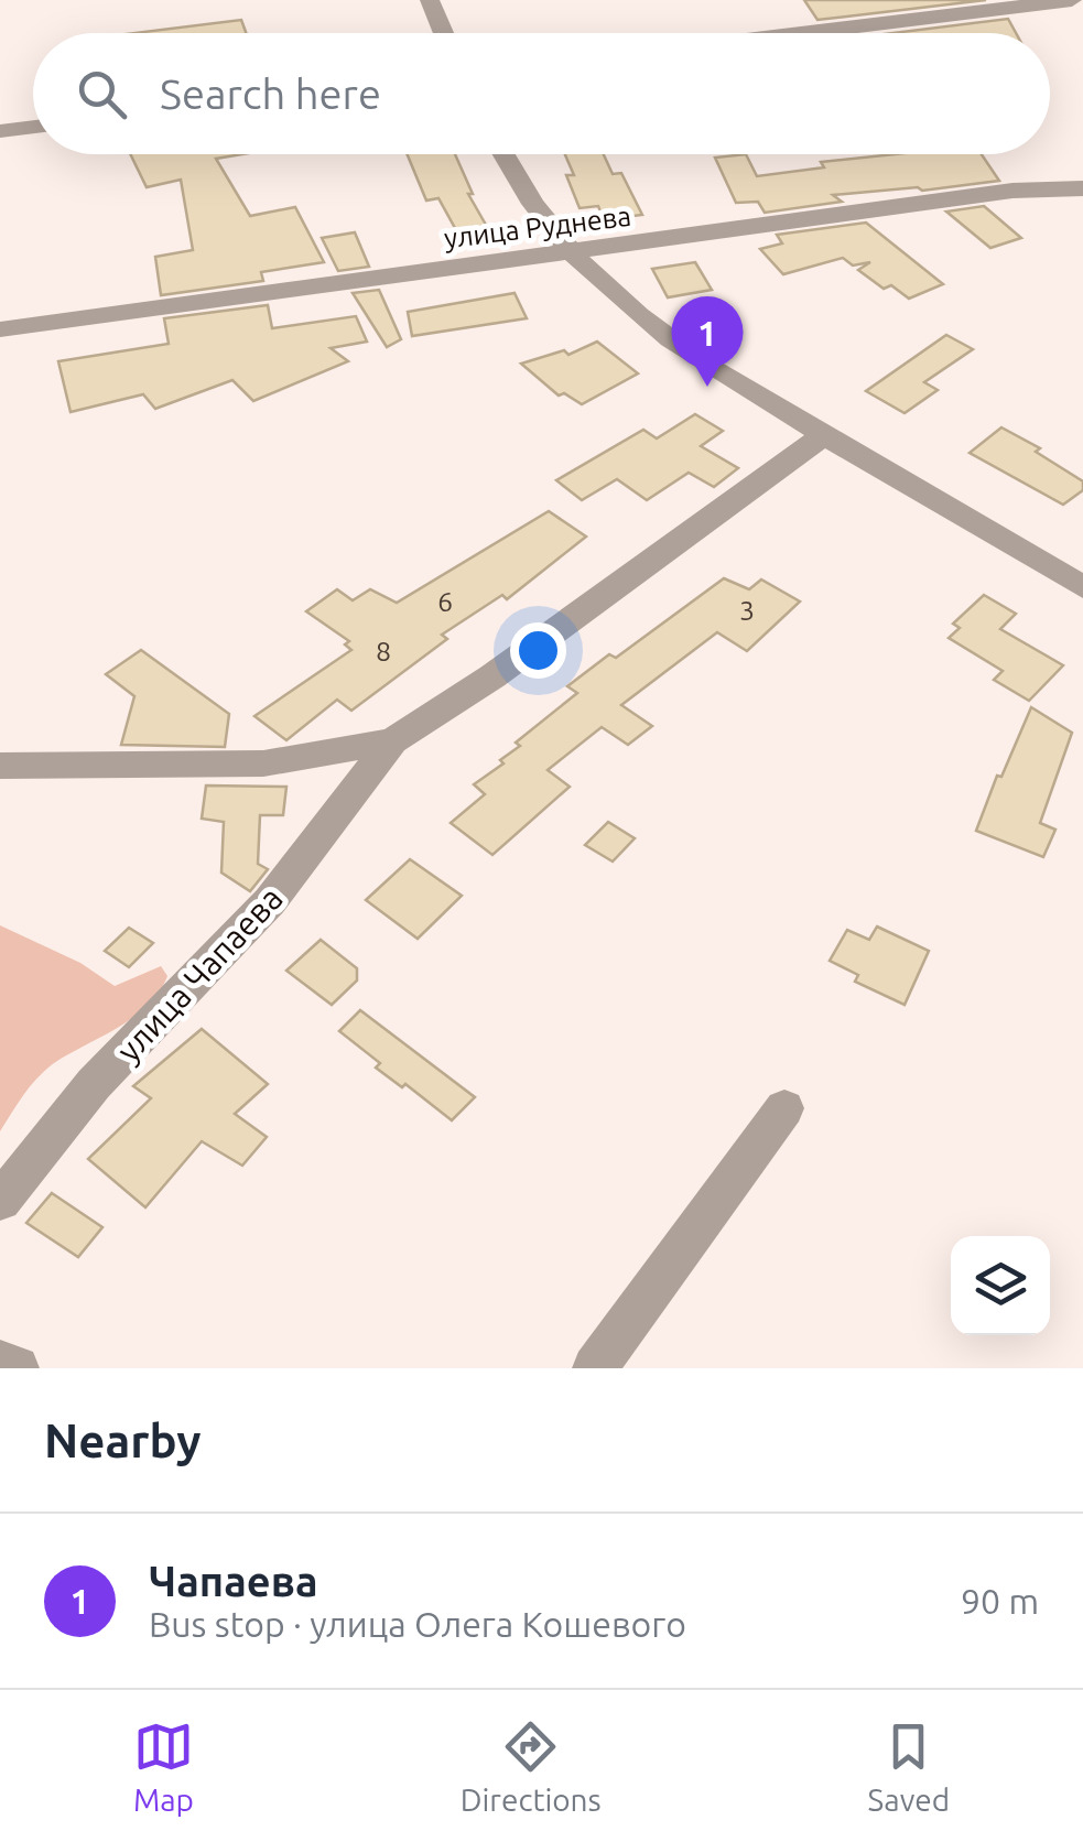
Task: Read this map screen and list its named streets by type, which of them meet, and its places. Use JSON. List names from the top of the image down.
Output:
{
  "streets": {
    "street": ["улица Руднева", "улица Чапаева"]
  },
  "house_numbers": ["6", "3", "8"],
  "page": {
    "search": "Search here",
    "pins": "1",
    "heading": "Nearby",
    "list": [
      {
        "mark": "1",
        "name": "Чапаева",
        "note": "Bus stop · улица Олега Кошевого",
        "value": "90 m"
      }
    ],
    "nav": ["Map", "Directions", "Saved"]
  }
}
